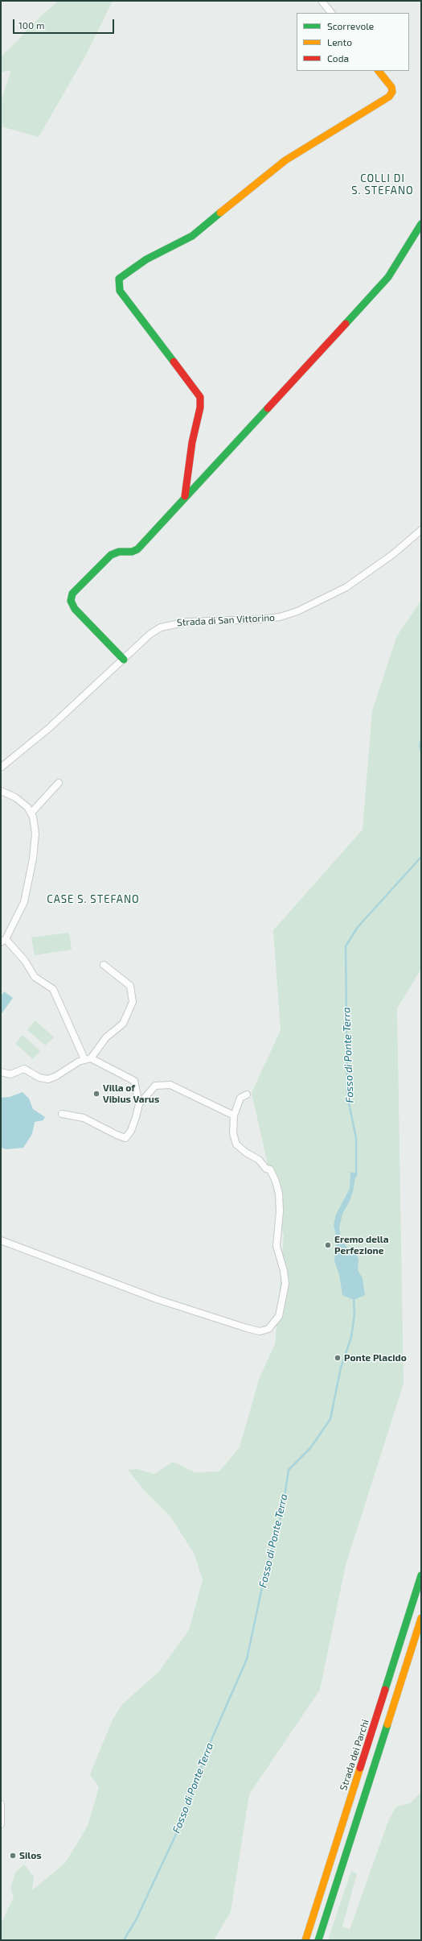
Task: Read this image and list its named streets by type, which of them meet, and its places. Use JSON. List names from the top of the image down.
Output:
{
  "streets": {
    "main road": ["Strada dei Parchi"],
    "street": ["Strada di San Vittorino"]
  },
  "districts": ["COLLI DI S. STEFANO", "CASE S. STEFANO"],
  "water": ["Fosso di Ponte Terra"],
  "places": [
    "Villa of Vibius Varus",
    "Eremo della Perfezione",
    "Ponte Placido",
    "Silos"
  ],
  "legend": ["Scorrevole", "Lento", "Coda"],
  "scale_bar": "100 m"
}
